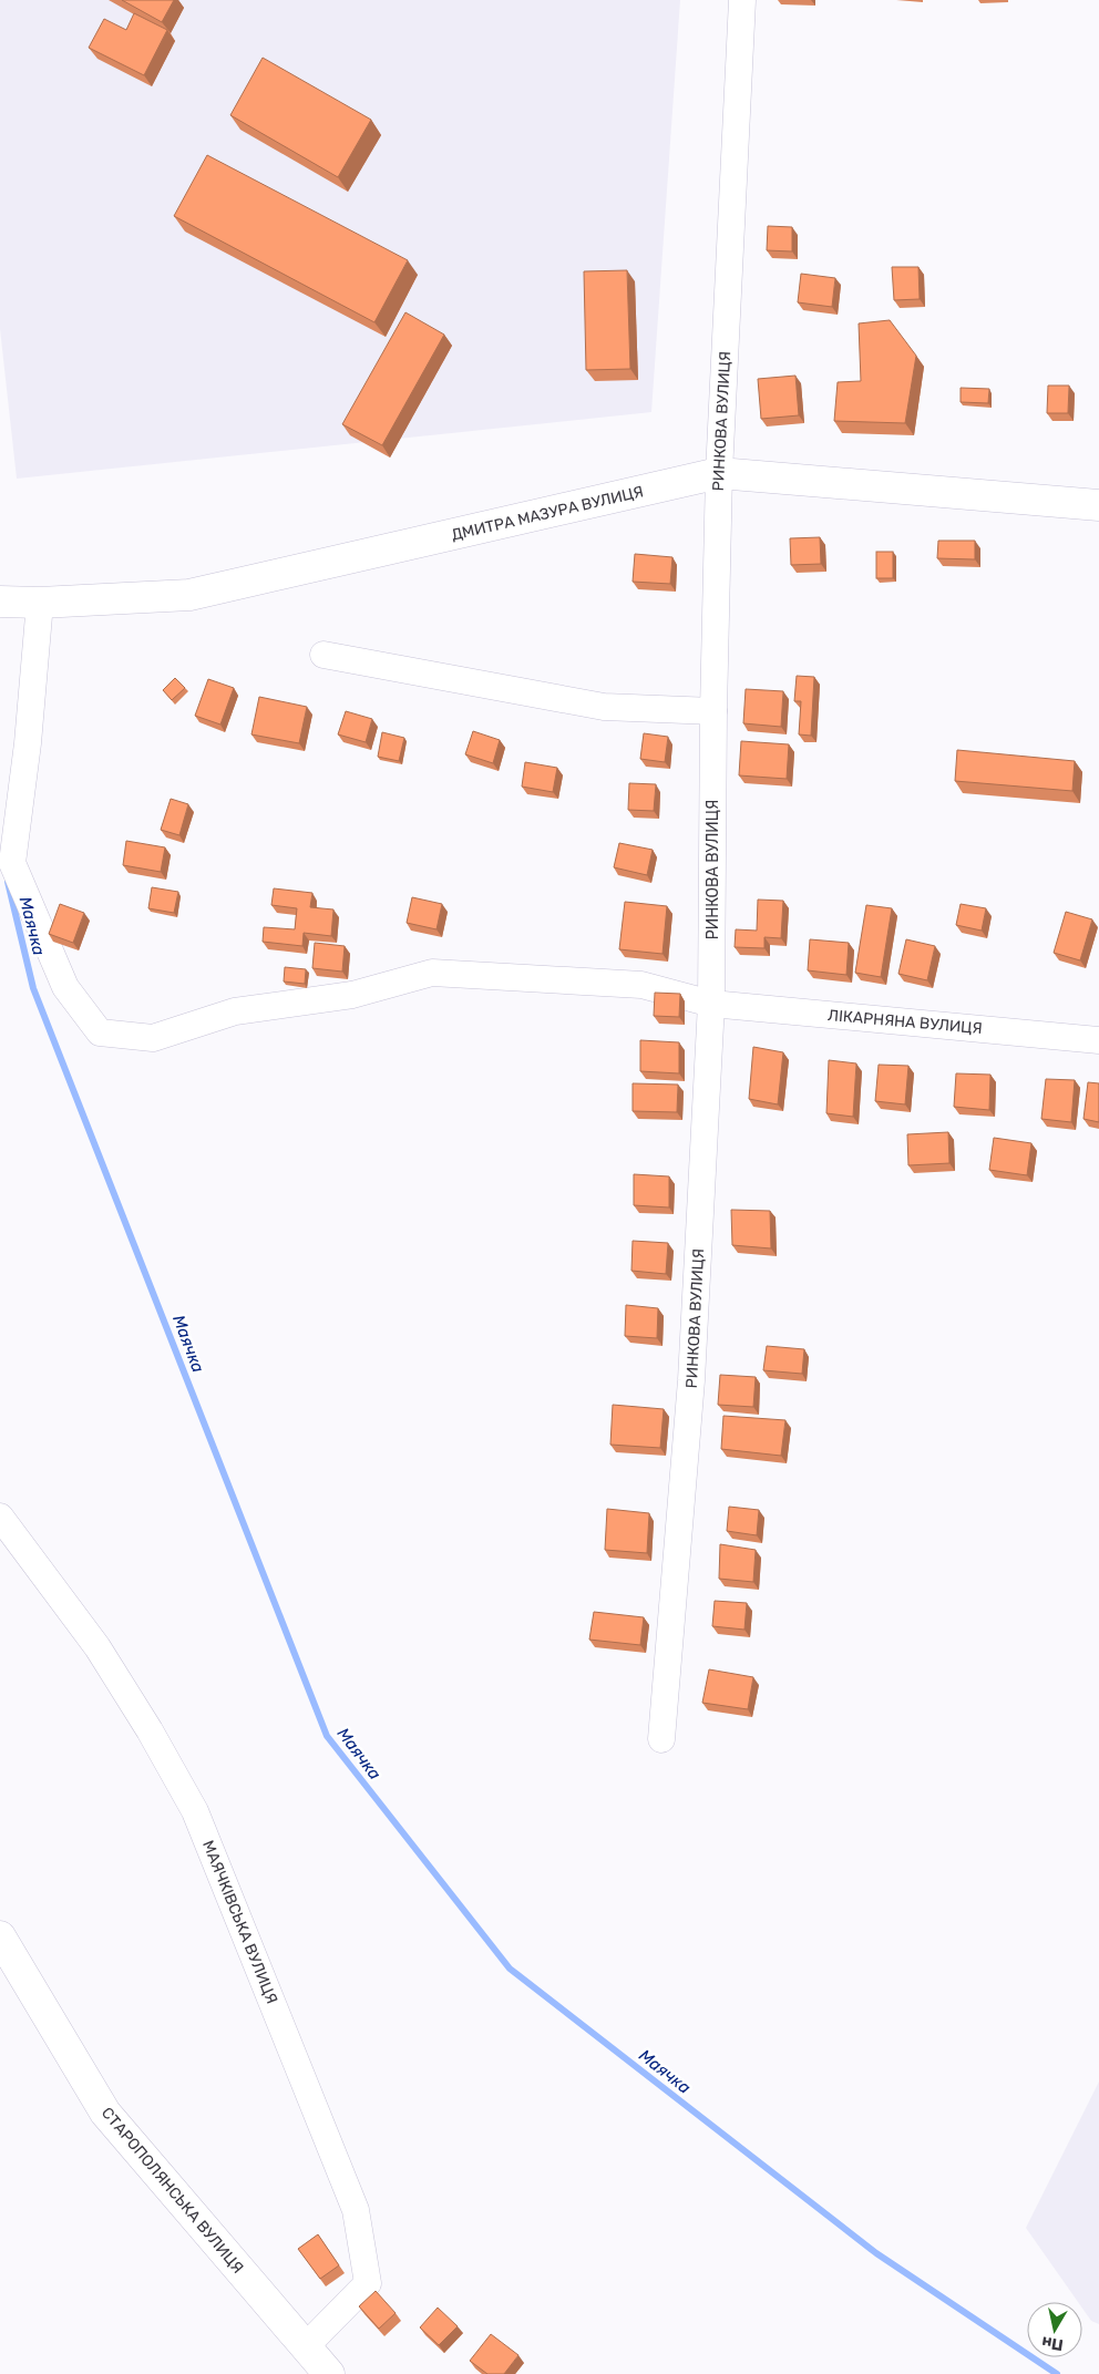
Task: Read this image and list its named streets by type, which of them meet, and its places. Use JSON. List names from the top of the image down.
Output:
{
  "streets": {
    "street": [
      "РИНКОВА ВУЛИЦЯ",
      "ДМИТРА МАЗУРА ВУЛИЦЯ",
      "ЛІКАРНЯНА ВУЛИЦЯ",
      "МАЯЧКІВСЬКА ВУЛИЦЯ",
      "СТАРОПОЛЯНСЬКА ВУЛИЦЯ"
    ]
  },
  "crossings": [
    ["РИНКОВА ВУЛИЦЯ", "ДМИТРА МАЗУРА ВУЛИЦЯ"],
    ["РИНКОВА ВУЛИЦЯ", "ЛІКАРНЯНА ВУЛИЦЯ"],
    ["ДМИТРА МАЗУРА ВУЛИЦЯ", "ЛІКАРНЯНА ВУЛИЦЯ"],
    ["МАЯЧКІВСЬКА ВУЛИЦЯ", "СТАРОПОЛЯНСЬКА ВУЛИЦЯ"]
  ],
  "water": ["Маячка"],
  "north": "bottom"
}
